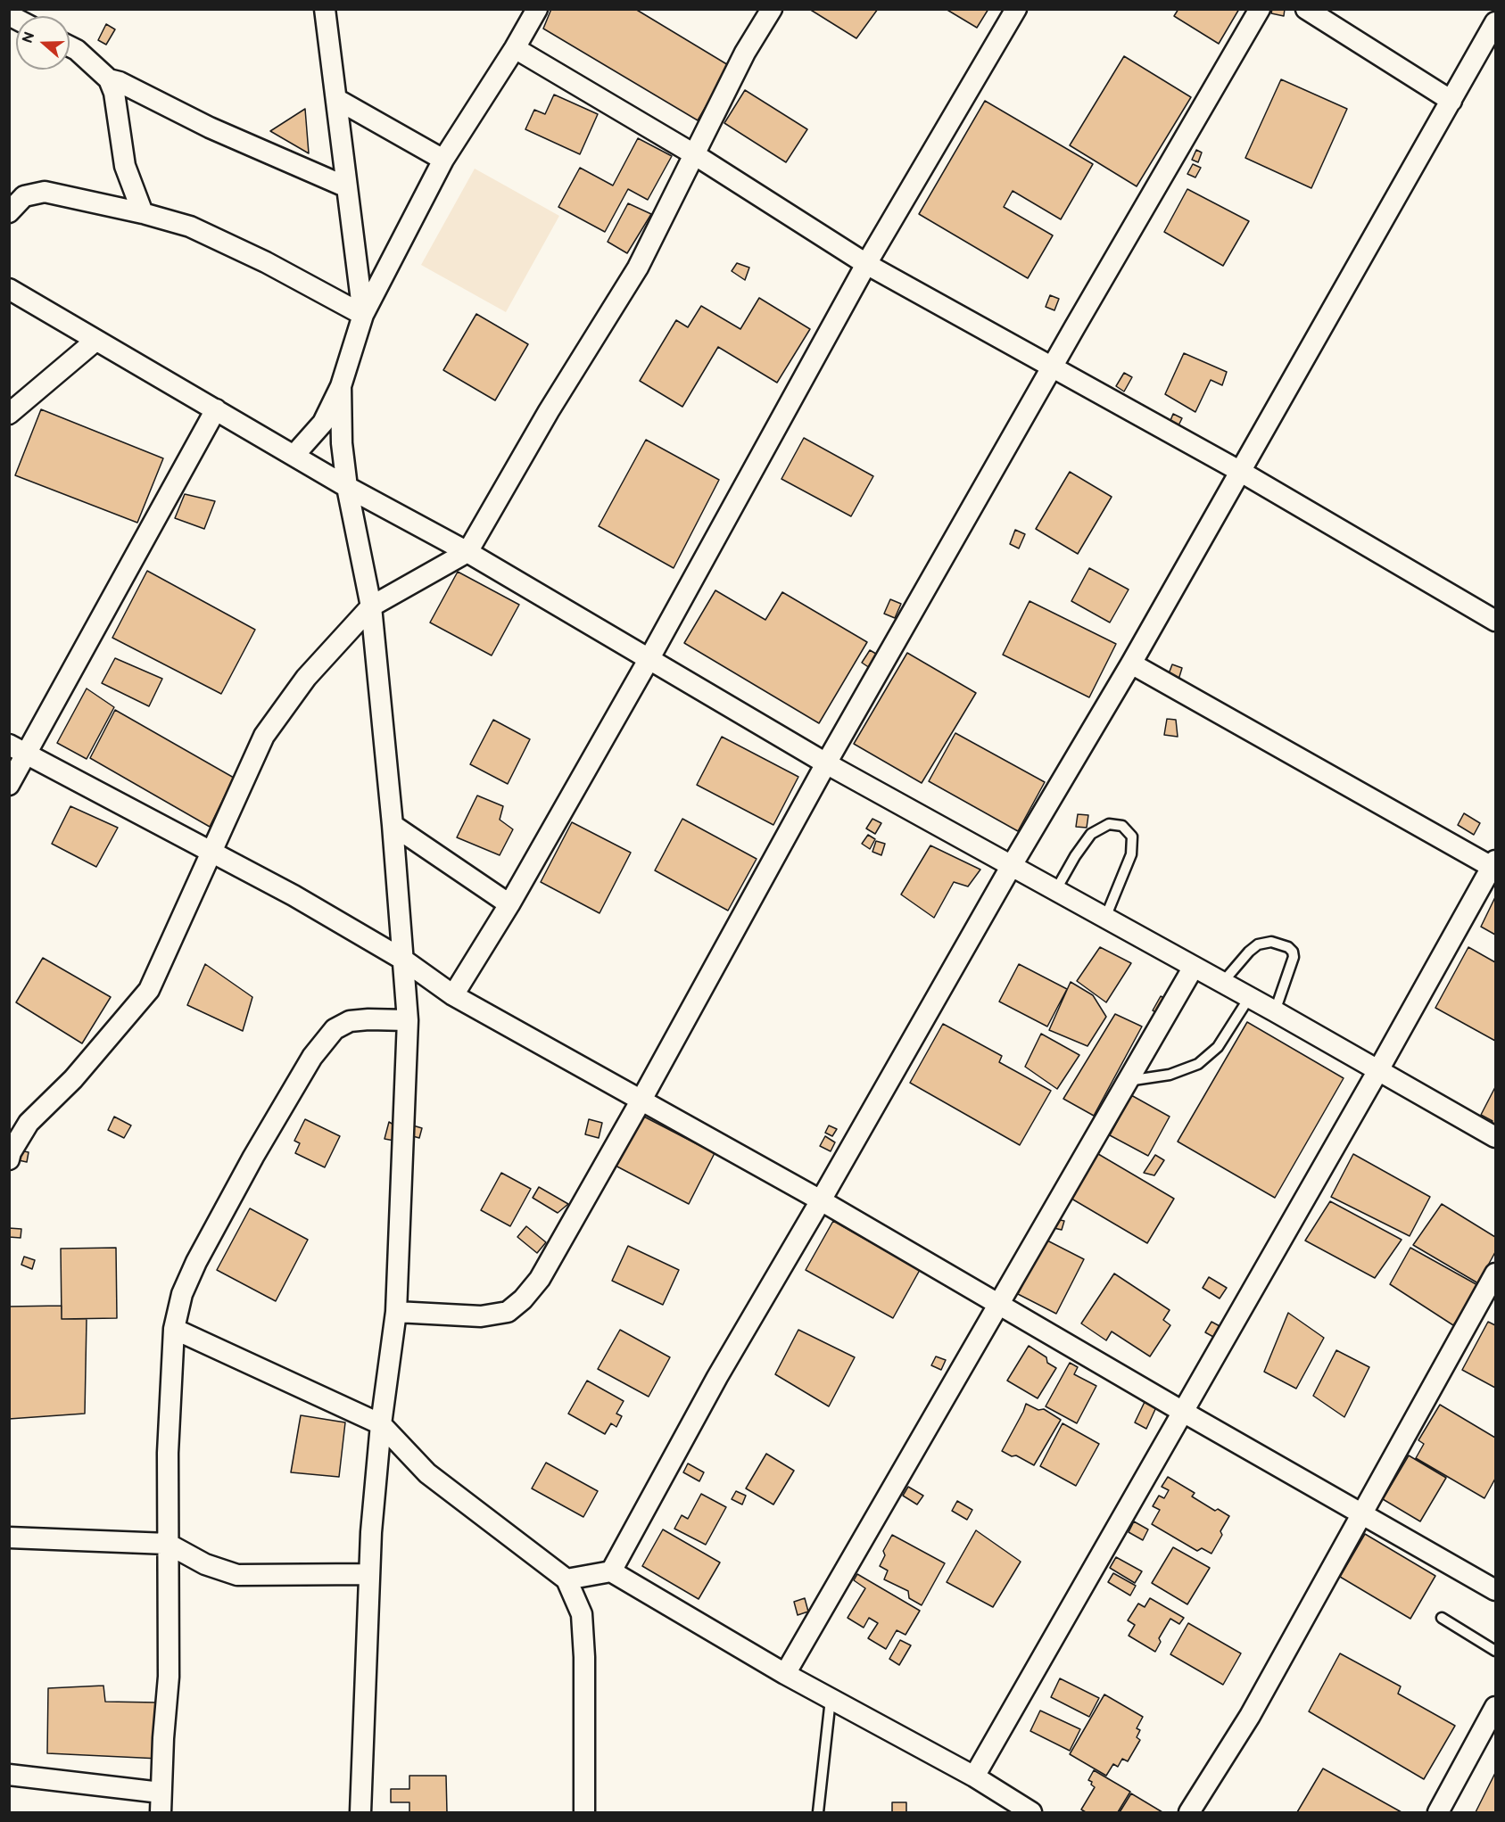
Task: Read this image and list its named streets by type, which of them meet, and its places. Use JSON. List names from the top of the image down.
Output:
{
  "north": "left"
}
